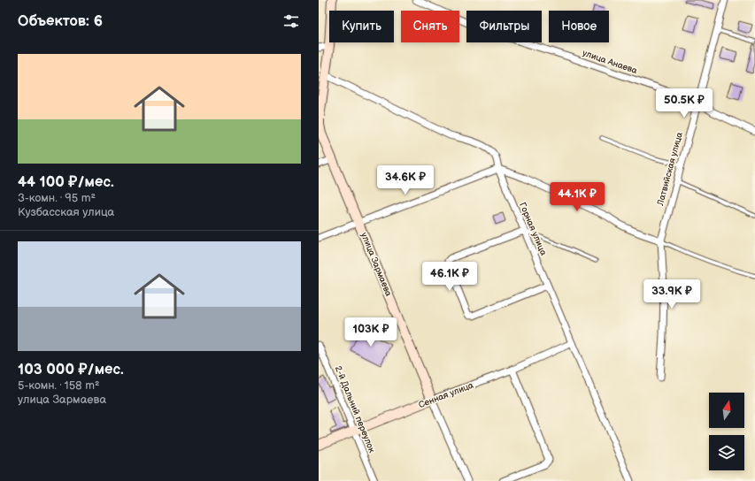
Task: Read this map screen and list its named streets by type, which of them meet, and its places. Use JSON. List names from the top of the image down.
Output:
{
  "streets": {
    "street": [
      "улица Анаева",
      "Латвийская улица",
      "Горная улица",
      "улица Зармаева",
      "Сенная улица",
      "2-й Дальний переулок"
    ]
  },
  "crossings": [
    ["улица Анаева", "Латвийская улица"],
    ["Горная улица", "улица Зармаева"],
    ["Горная улица", "Сенная улица"],
    ["улица Зармаева", "Сенная улица"],
    ["Сенная улица", "2-й Дальний переулок"]
  ],
  "north": "top",
  "page": {
    "heading": "Объектов: 6",
    "chip": [
      "Купить",
      "Снять",
      "Фильтры",
      "Новое"
    ],
    "list": [
      {
        "name": "44 100 ₽/мес.",
        "note": "3-комн. · 95 m² · Кузбасская улица"
      },
      {
        "name": "103 000 ₽/мес.",
        "note": "5-комн. · 158 m² · улица Зармаева"
      }
    ],
    "price": [
      "50.5K ₽",
      "34.6K ₽",
      "44.1K ₽",
      "46.1K ₽",
      "33.9K ₽",
      "103K ₽"
    ]
  }
}
